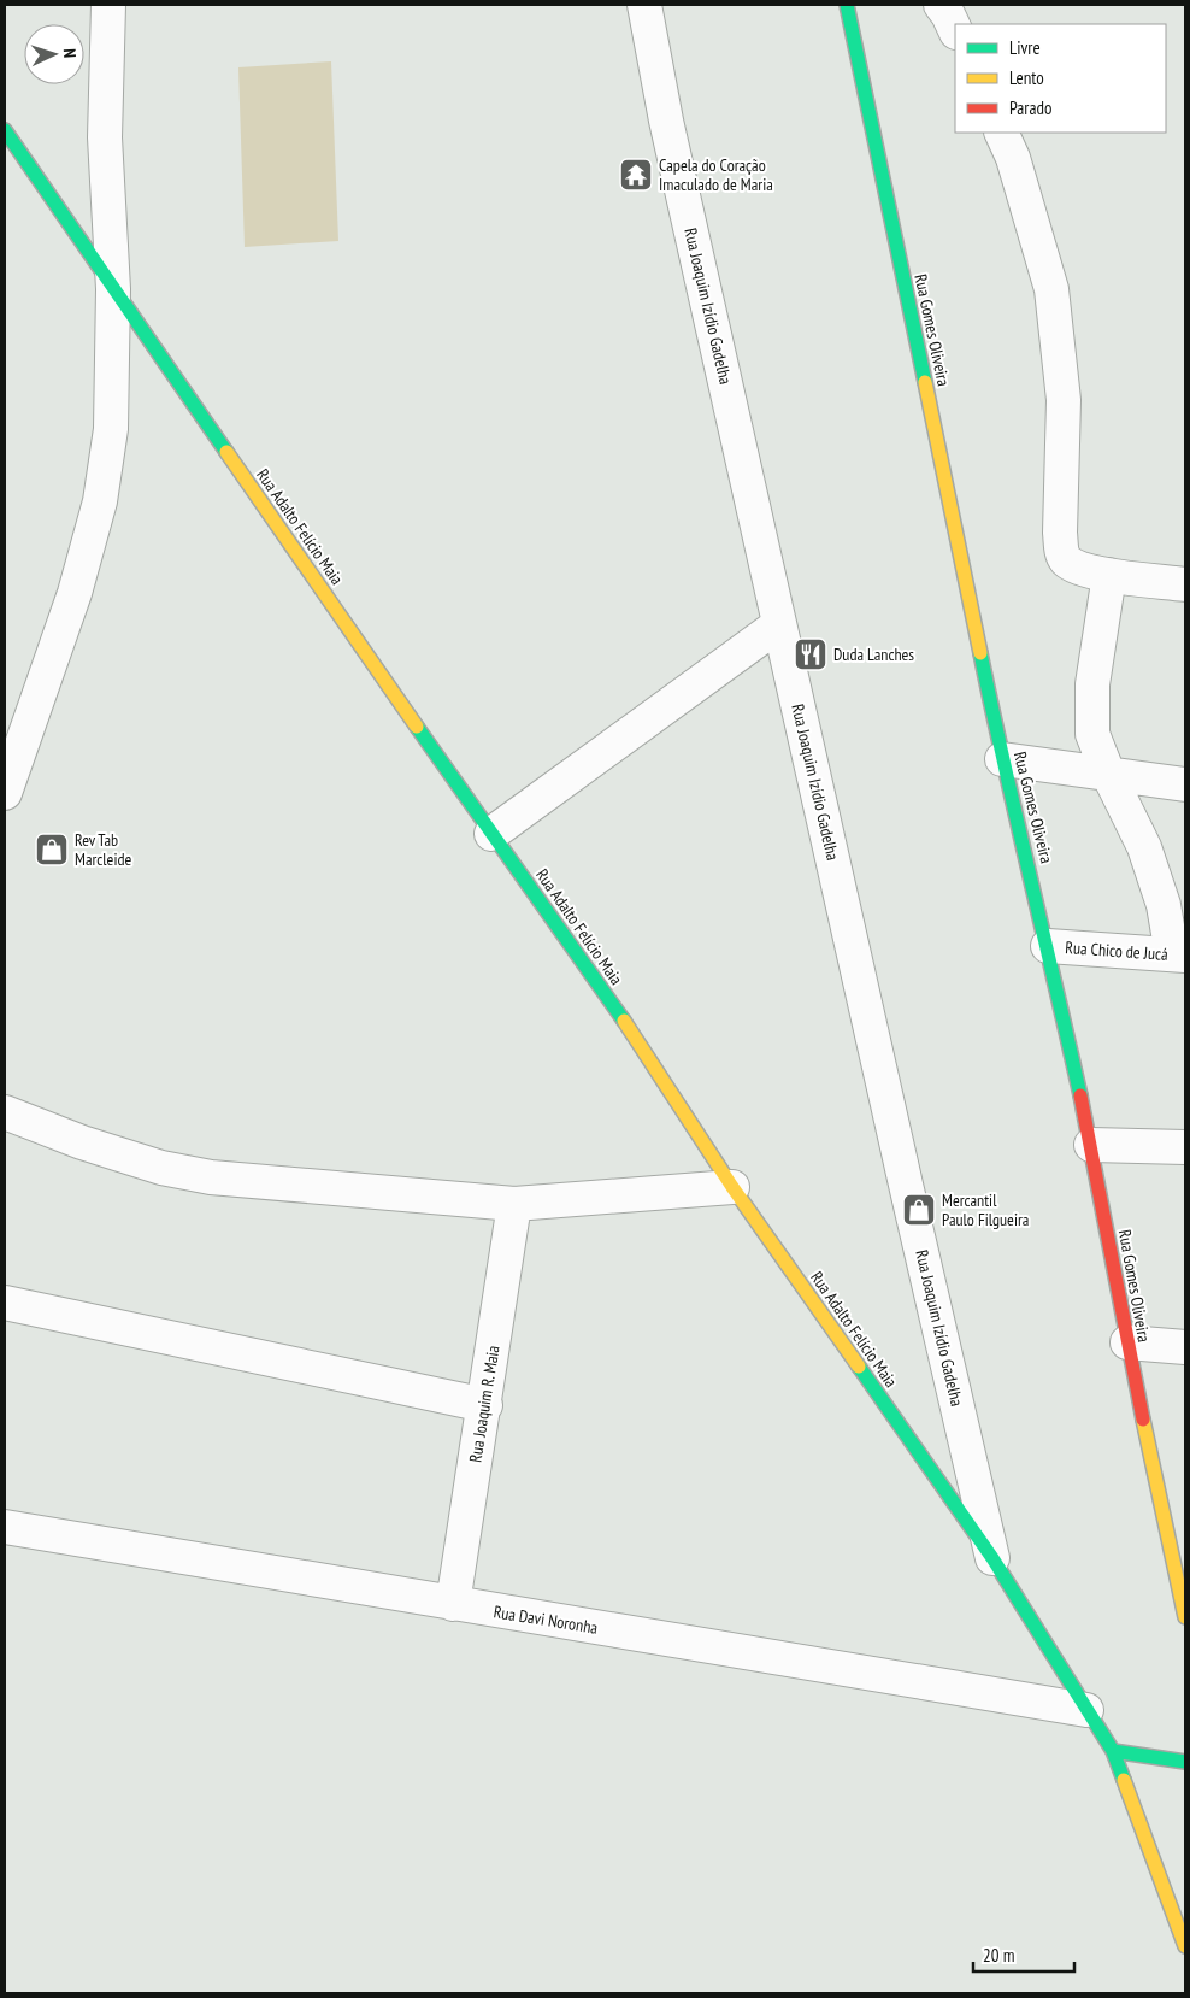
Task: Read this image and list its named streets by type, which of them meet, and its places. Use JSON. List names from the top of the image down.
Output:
{
  "streets": {
    "street": [
      "Rua Joaquim Izídio Gadelha",
      "Rua Gomes Oliveira",
      "Rua Adalto Felício Maia",
      "Rua Chico de Jucá",
      "Rua Joaquim R. Maia",
      "Rua Davi Noronha"
    ]
  },
  "crossings": [
    ["Rua Joaquim Izídio Gadelha", "Rua Adalto Felício Maia"],
    ["Rua Gomes Oliveira", "Rua Chico de Jucá"],
    ["Rua Adalto Felício Maia", "Rua Davi Noronha"],
    ["Rua Joaquim R. Maia", "Rua Davi Noronha"]
  ],
  "places": {
    "temple": ["Capela do Coração Imaculado de Maria"],
    "restaurant": ["Duda Lanches"],
    "shop": ["Rev Tab Marcleide", "Mercantil Paulo Filgueira"]
  },
  "legend": ["Livre", "Lento", "Parado"],
  "scale_bar": "20 m",
  "north": "right"
}
